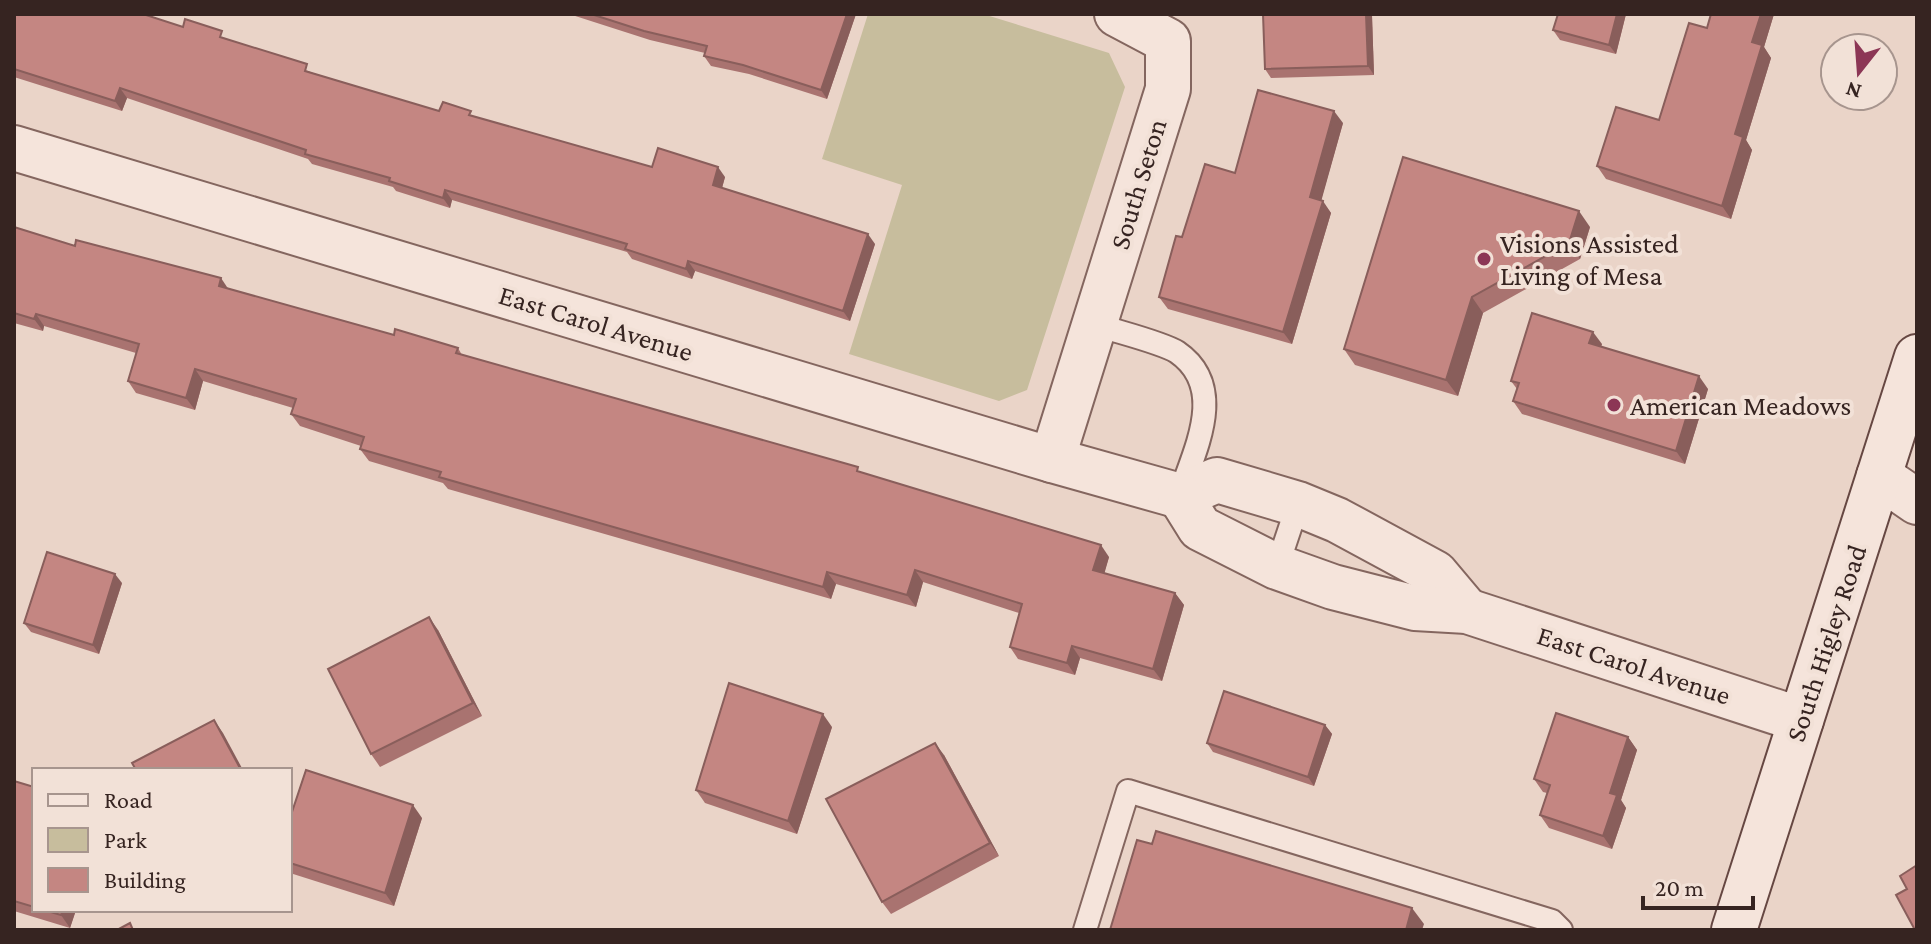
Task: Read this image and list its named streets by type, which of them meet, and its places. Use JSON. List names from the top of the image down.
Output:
{
  "streets": {
    "street": ["South Seton", "East Carol Avenue", "South Higley Road"]
  },
  "crossings": [
    ["South Seton", "East Carol Avenue"],
    ["East Carol Avenue", "South Higley Road"]
  ],
  "places": ["Visions Assisted Living of Mesa", "American Meadows"],
  "legend": ["Road", "Park", "Building"],
  "scale_bar": "20 m",
  "north": "bottom"
}
